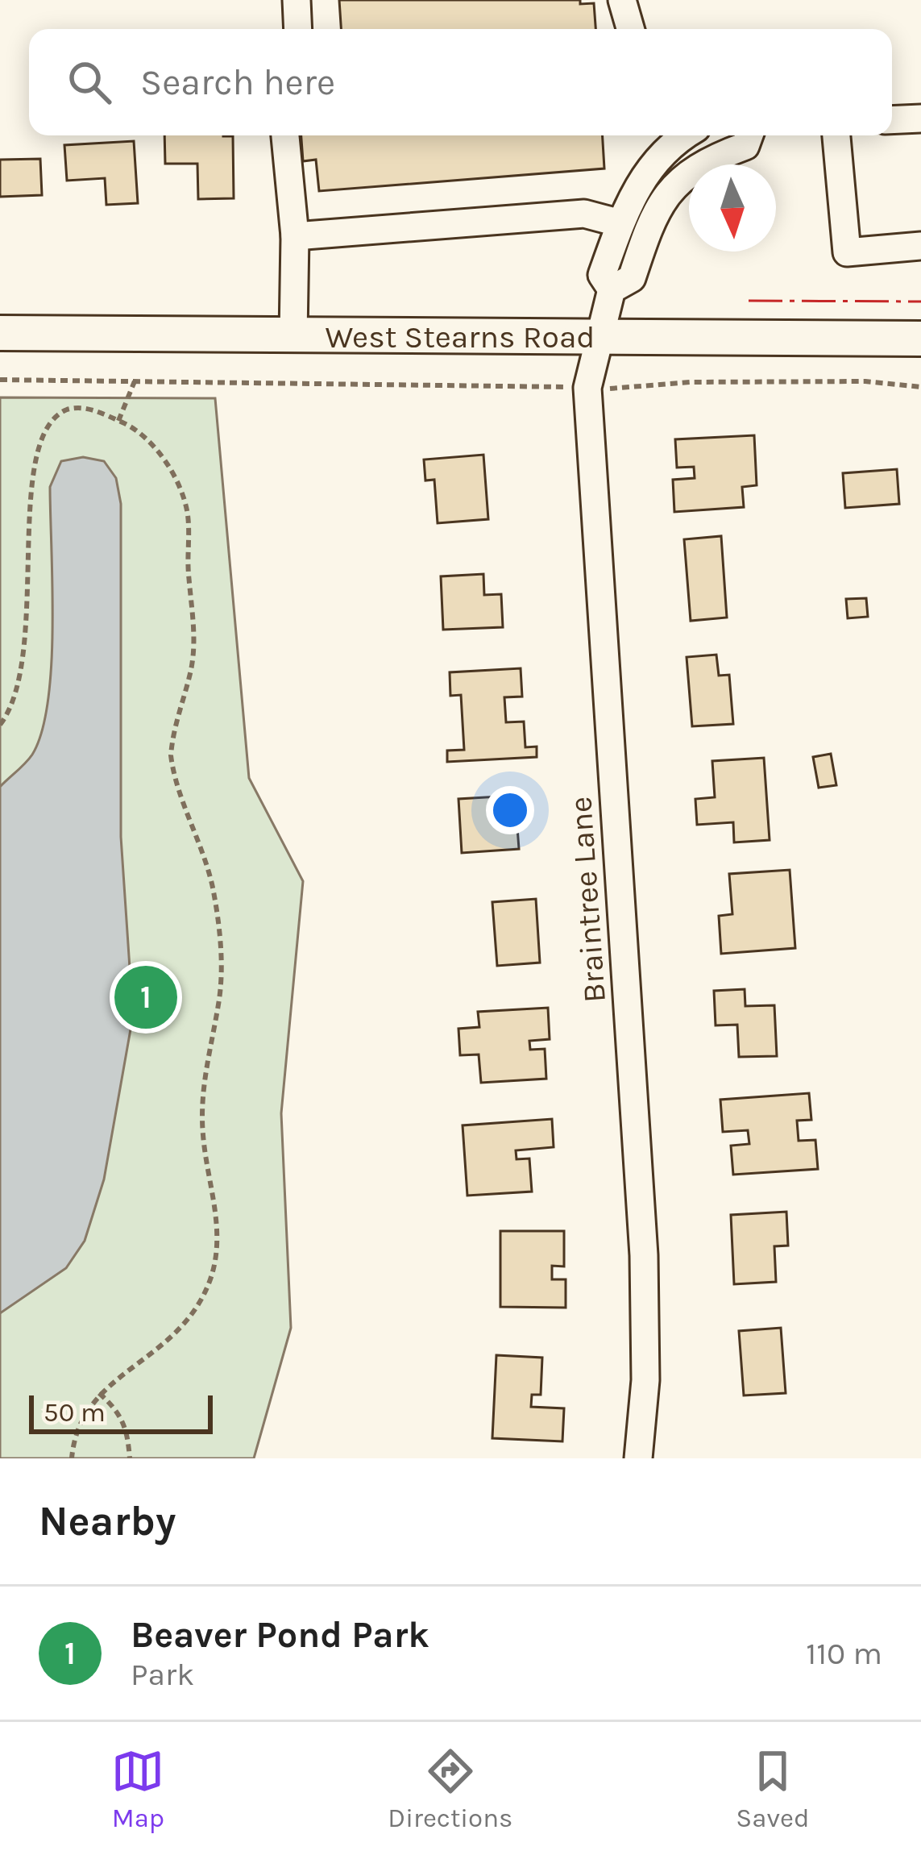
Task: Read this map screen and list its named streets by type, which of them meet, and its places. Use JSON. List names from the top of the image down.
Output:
{
  "streets": {
    "main road": ["West Stearns Road"],
    "street": ["Braintree Lane"]
  },
  "crossings": [
    ["West Stearns Road", "Braintree Lane"]
  ],
  "scale_bar": "50 m",
  "north": "bottom",
  "page": {
    "search": "Search here",
    "pins": "1",
    "scale": "50 m",
    "heading": "Nearby",
    "list": [
      {
        "mark": "1",
        "name": "Beaver Pond Park",
        "note": "Park",
        "value": "110 m"
      }
    ],
    "nav": ["Map", "Directions", "Saved"]
  }
}
